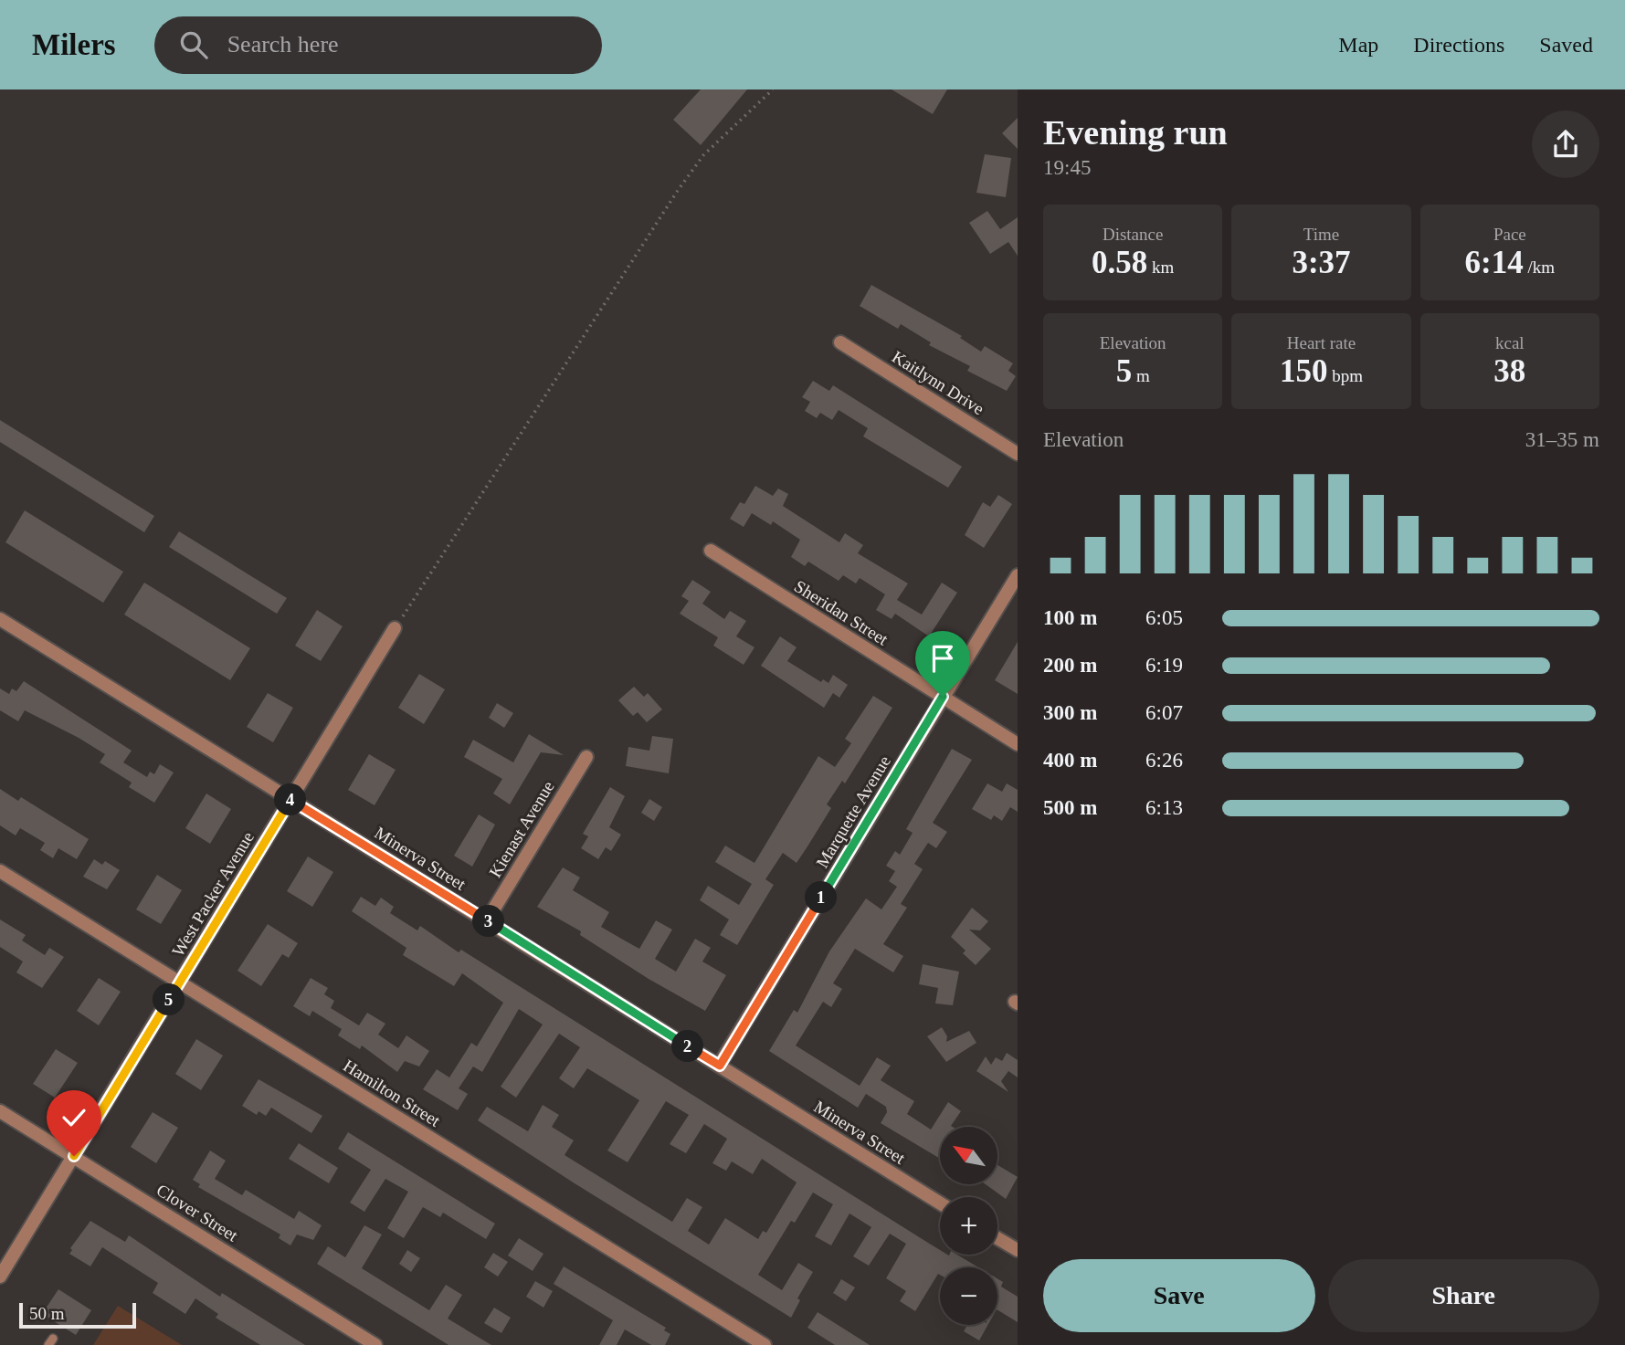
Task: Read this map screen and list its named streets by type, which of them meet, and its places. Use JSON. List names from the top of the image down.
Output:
{
  "streets": {
    "street": [
      "Kaitlynn Drive",
      "Sheridan Street",
      "Marquette Avenue",
      "Kienast Avenue",
      "Minerva Street",
      "West Packer Avenue",
      "Hamilton Street",
      "Clover Street"
    ]
  },
  "crossings": [
    ["Sheridan Street", "Marquette Avenue"],
    ["Marquette Avenue", "Minerva Street"],
    ["Kienast Avenue", "Minerva Street"],
    ["Minerva Street", "West Packer Avenue"],
    ["West Packer Avenue", "Hamilton Street"],
    ["West Packer Avenue", "Clover Street"]
  ],
  "scale_bar": "50 m",
  "north": "top left",
  "page": {
    "header": "Milers",
    "search": "Search here",
    "nav": ["Map", "Directions", "Saved"],
    "heading": ["Evening run", "19:45"],
    "stats": [
      ["Distance", "0.58 km"],
      ["Time", "3:37"],
      ["Pace", "6:14 /km"],
      ["Elevation", "5 m"],
      ["Heart rate", "150 bpm"],
      ["kcal", "38"]
    ],
    "chart": ["Elevation", "31–35 m"],
    "list": [
      {
        "name": "100 m",
        "note": "6:05"
      },
      {
        "name": "200 m",
        "note": "6:19"
      },
      {
        "name": "300 m",
        "note": "6:07"
      },
      {
        "name": "400 m",
        "note": "6:26"
      },
      {
        "name": "500 m",
        "note": "6:13"
      }
    ],
    "pins": [
      "4",
      "1",
      "3",
      "5",
      "2"
    ],
    "map_buttons": ["+", "−"],
    "buttons": ["Save", "Share"],
    "scale": "50 m"
  }
}
